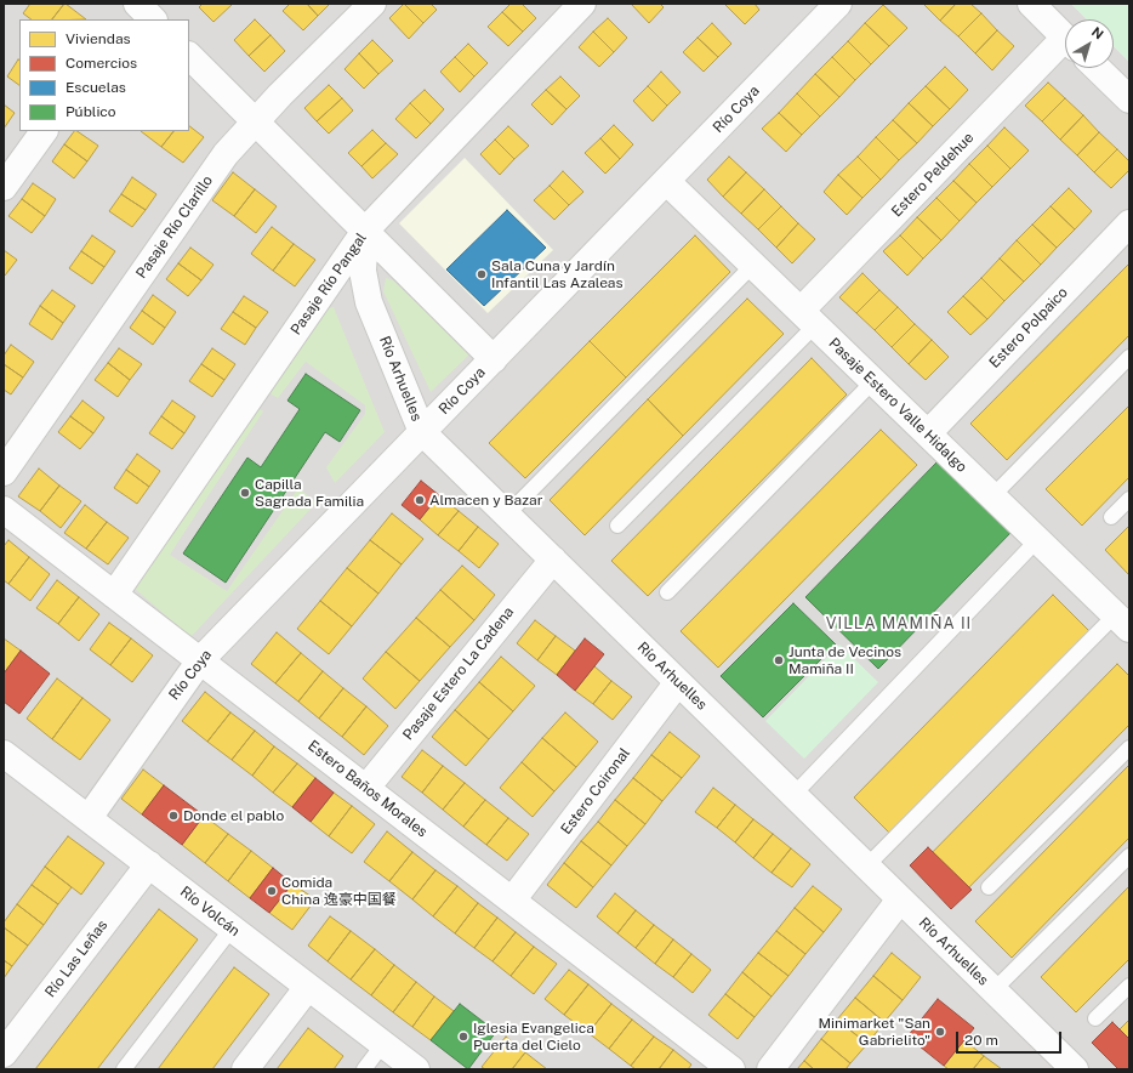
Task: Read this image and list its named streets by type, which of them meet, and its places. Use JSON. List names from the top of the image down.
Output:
{
  "streets": {
    "street": [
      "Río Coya",
      "Estero Peldehue",
      "Pasaje Río Clarillo",
      "Pasaje Río Pangal",
      "Estero Polpaico",
      "Río Arhuelles",
      "Pasaje Estero Valle Hidalgo",
      "Pasaje Estero La Cadena",
      "Estero Baños Morales",
      "Estero Coironal",
      "Río Volcán",
      "Río Las Leñas"
    ]
  },
  "crossings": [
    ["Río Coya", "Río Arhuelles"],
    ["Río Coya", "Pasaje Estero Valle Hidalgo"],
    ["Río Coya", "Estero Baños Morales"],
    ["Río Coya", "Río Volcán"],
    ["Estero Peldehue", "Pasaje Estero Valle Hidalgo"],
    ["Pasaje Río Pangal", "Río Arhuelles"],
    ["Pasaje Río Pangal", "Estero Baños Morales"],
    ["Estero Polpaico", "Pasaje Estero Valle Hidalgo"],
    ["Río Arhuelles", "Pasaje Estero La Cadena"],
    ["Río Arhuelles", "Estero Coironal"],
    ["Pasaje Estero La Cadena", "Estero Baños Morales"],
    ["Estero Baños Morales", "Estero Coironal"],
    ["Río Volcán", "Río Las Leñas"]
  ],
  "districts": ["VILLA MAMIÑA II"],
  "places": [
    "Sala Cuna y Jardín Infantil Las Azaleas",
    "Capilla Sagrada Familia",
    "Almacen y Bazar",
    "Junta de Vecinos Mamiña II",
    "Donde el pablo",
    "Comida China 逸豪中国餐",
    "Minimarket \"San Gabrielito\"",
    "Iglesia Evangelica Puerta del Cielo"
  ],
  "legend": [
    "Viviendas",
    "Comercios",
    "Escuelas",
    "Público"
  ],
  "scale_bar": "20 m",
  "north": "top right"
}
